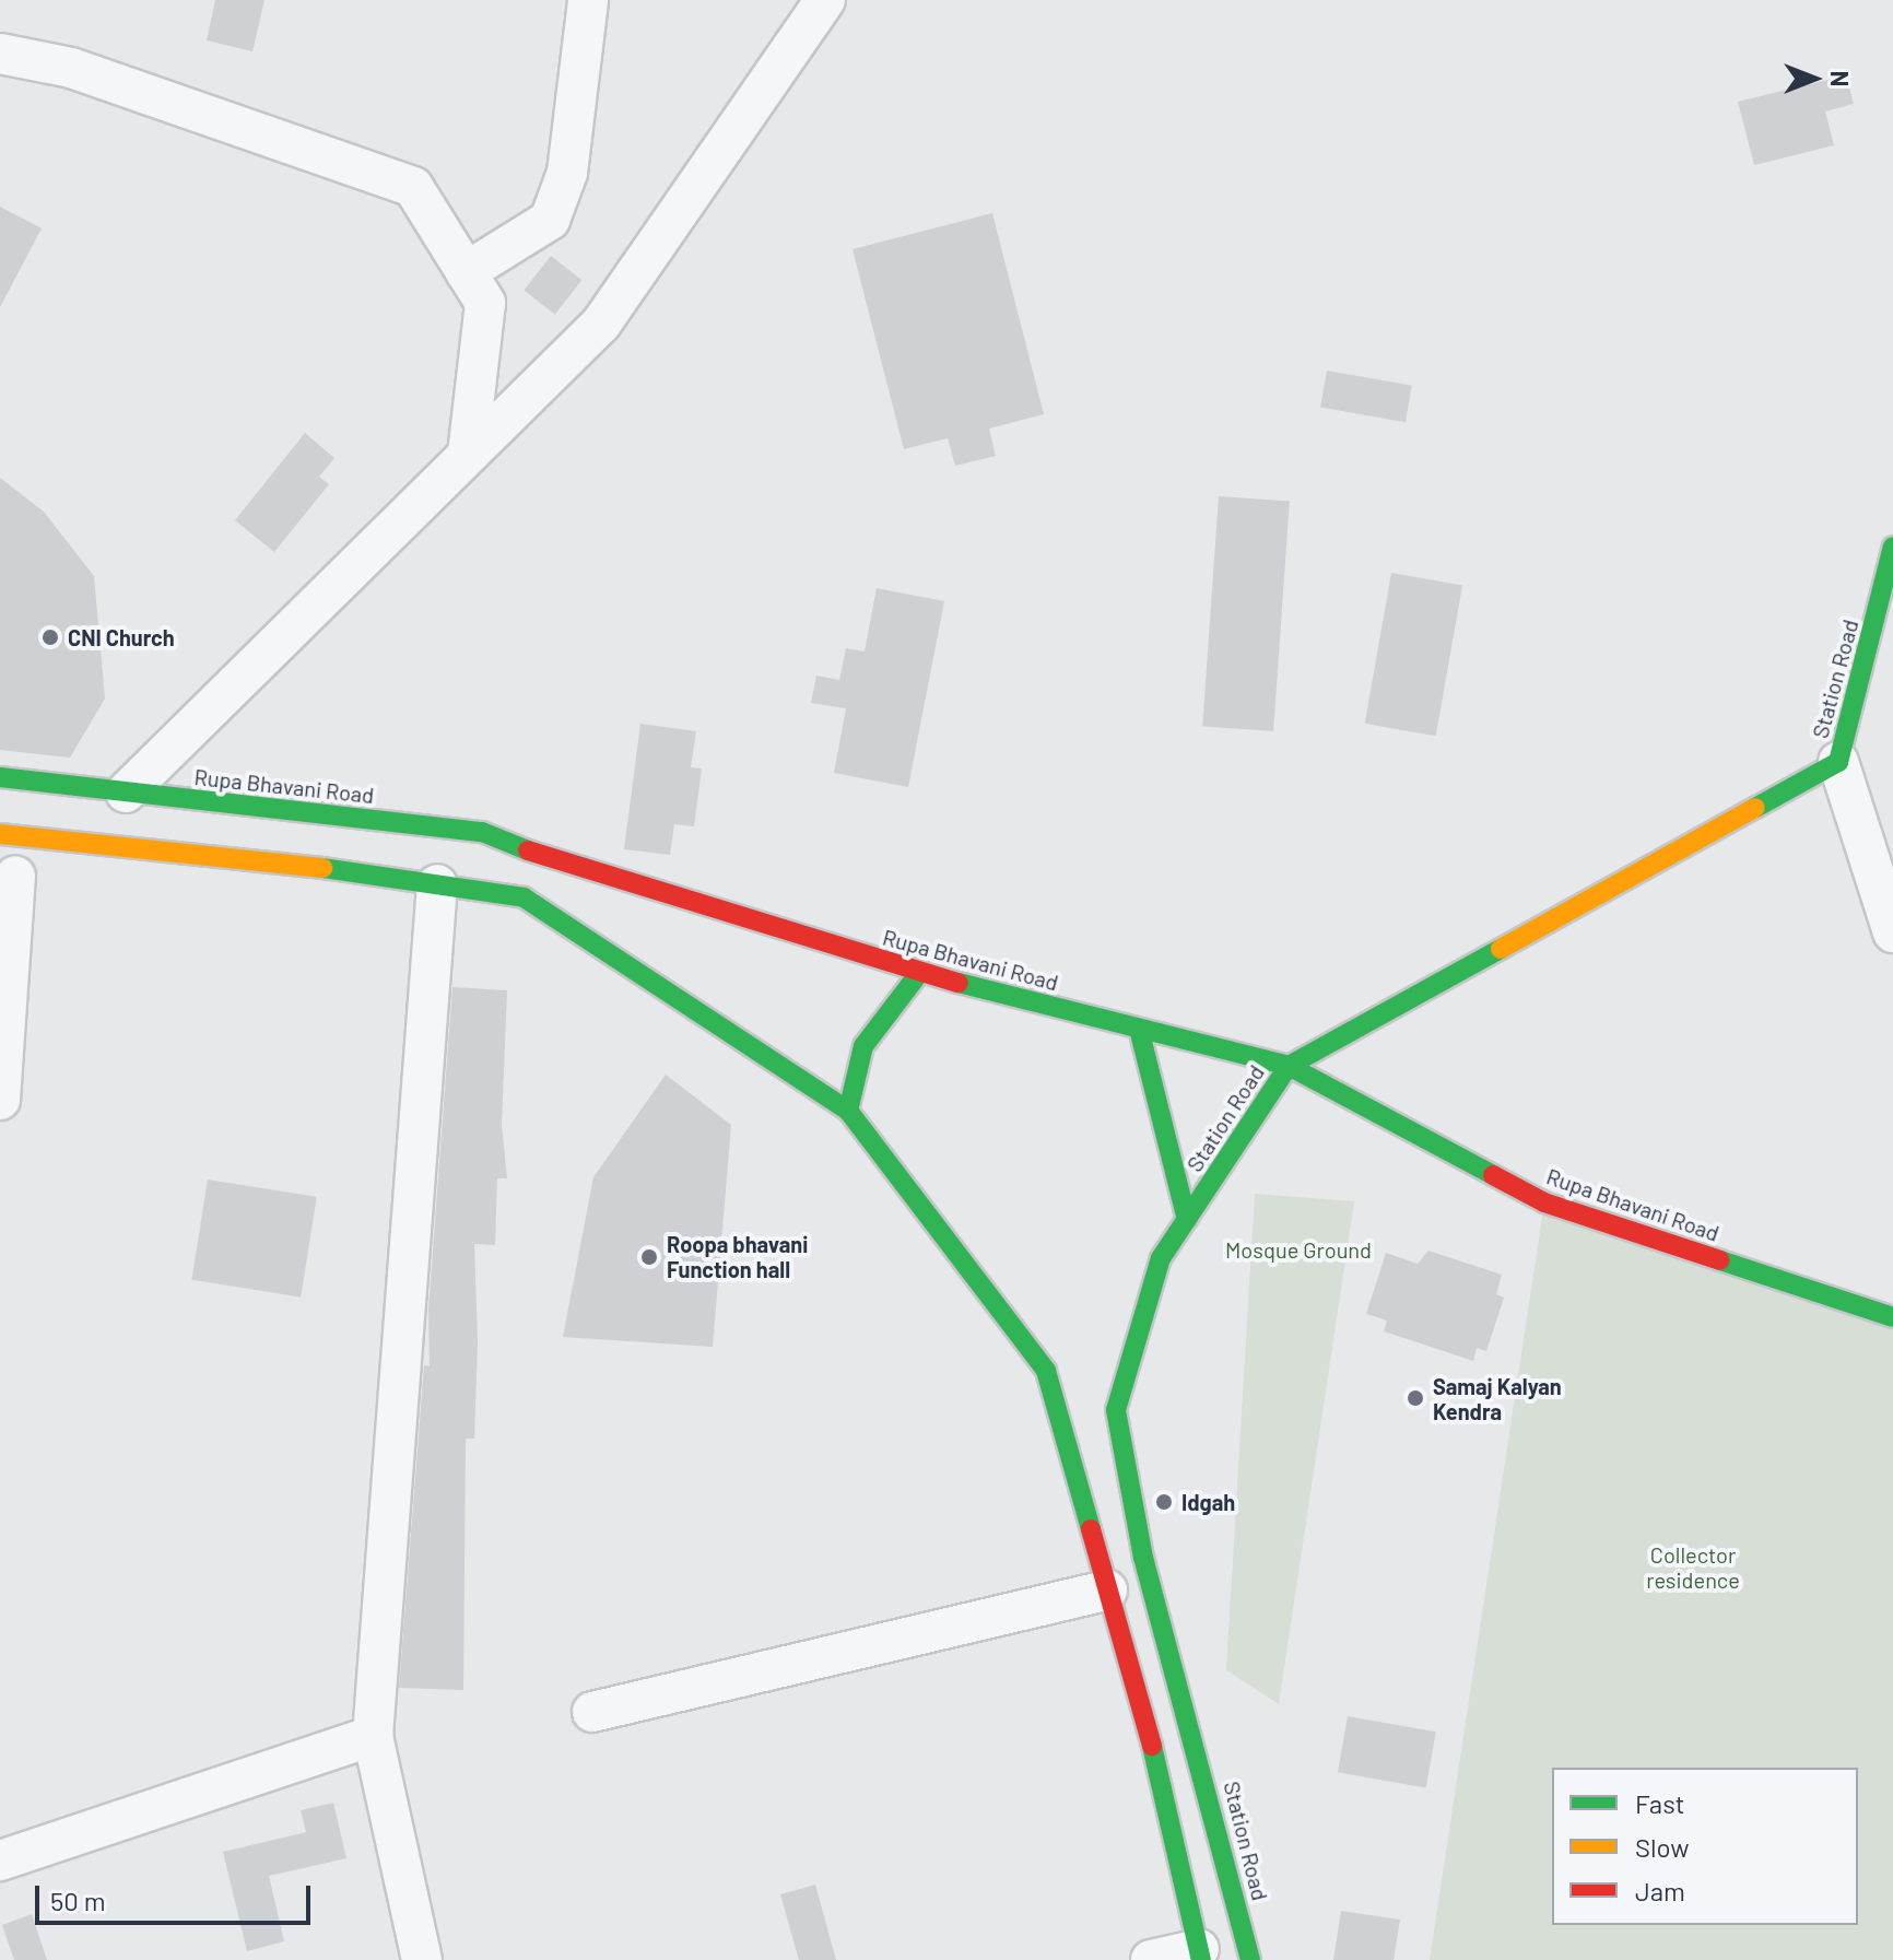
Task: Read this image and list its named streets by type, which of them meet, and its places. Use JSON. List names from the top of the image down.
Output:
{
  "streets": {
    "main road": ["Station Road", "Rupa Bhavani Road"]
  },
  "crossings": [
    ["Station Road", "Rupa Bhavani Road"]
  ],
  "parks": ["Mosque Ground", "Collector residence"],
  "places": [
    "CNI Church",
    "Roopa bhavani Function hall",
    "Samaj Kalyan Kendra",
    "Idgah"
  ],
  "legend": ["Fast", "Slow", "Jam"],
  "scale_bar": "50 m",
  "north": "right"
}
